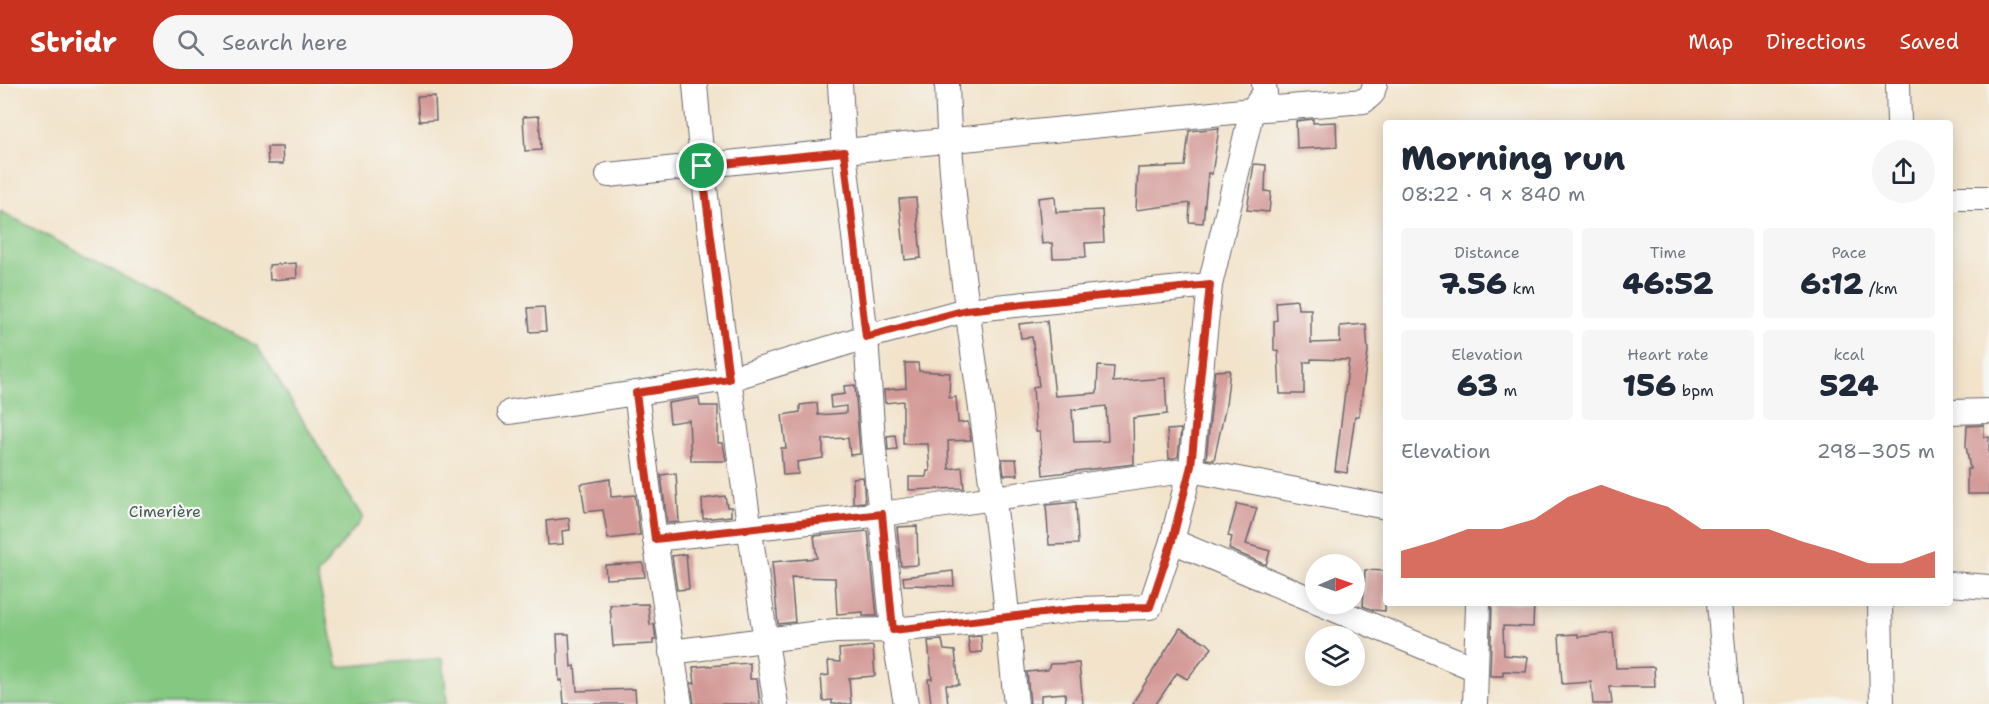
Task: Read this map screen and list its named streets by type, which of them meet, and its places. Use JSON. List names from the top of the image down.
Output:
{
  "parks": ["Cimerière"],
  "north": "right",
  "page": {
    "header": "Stridr",
    "search": "Search here",
    "nav": ["Map", "Directions", "Saved"],
    "heading": ["Morning run", "08:22 · 9 × 840 m"],
    "stats": [
      ["Distance", "7.56 km"],
      ["Time", "46:52"],
      ["Pace", "6:12 /km"],
      ["Elevation", "63 m"],
      ["Heart rate", "156 bpm"],
      ["kcal", "524"]
    ],
    "chart": ["Elevation", "298–305 m"]
  }
}
